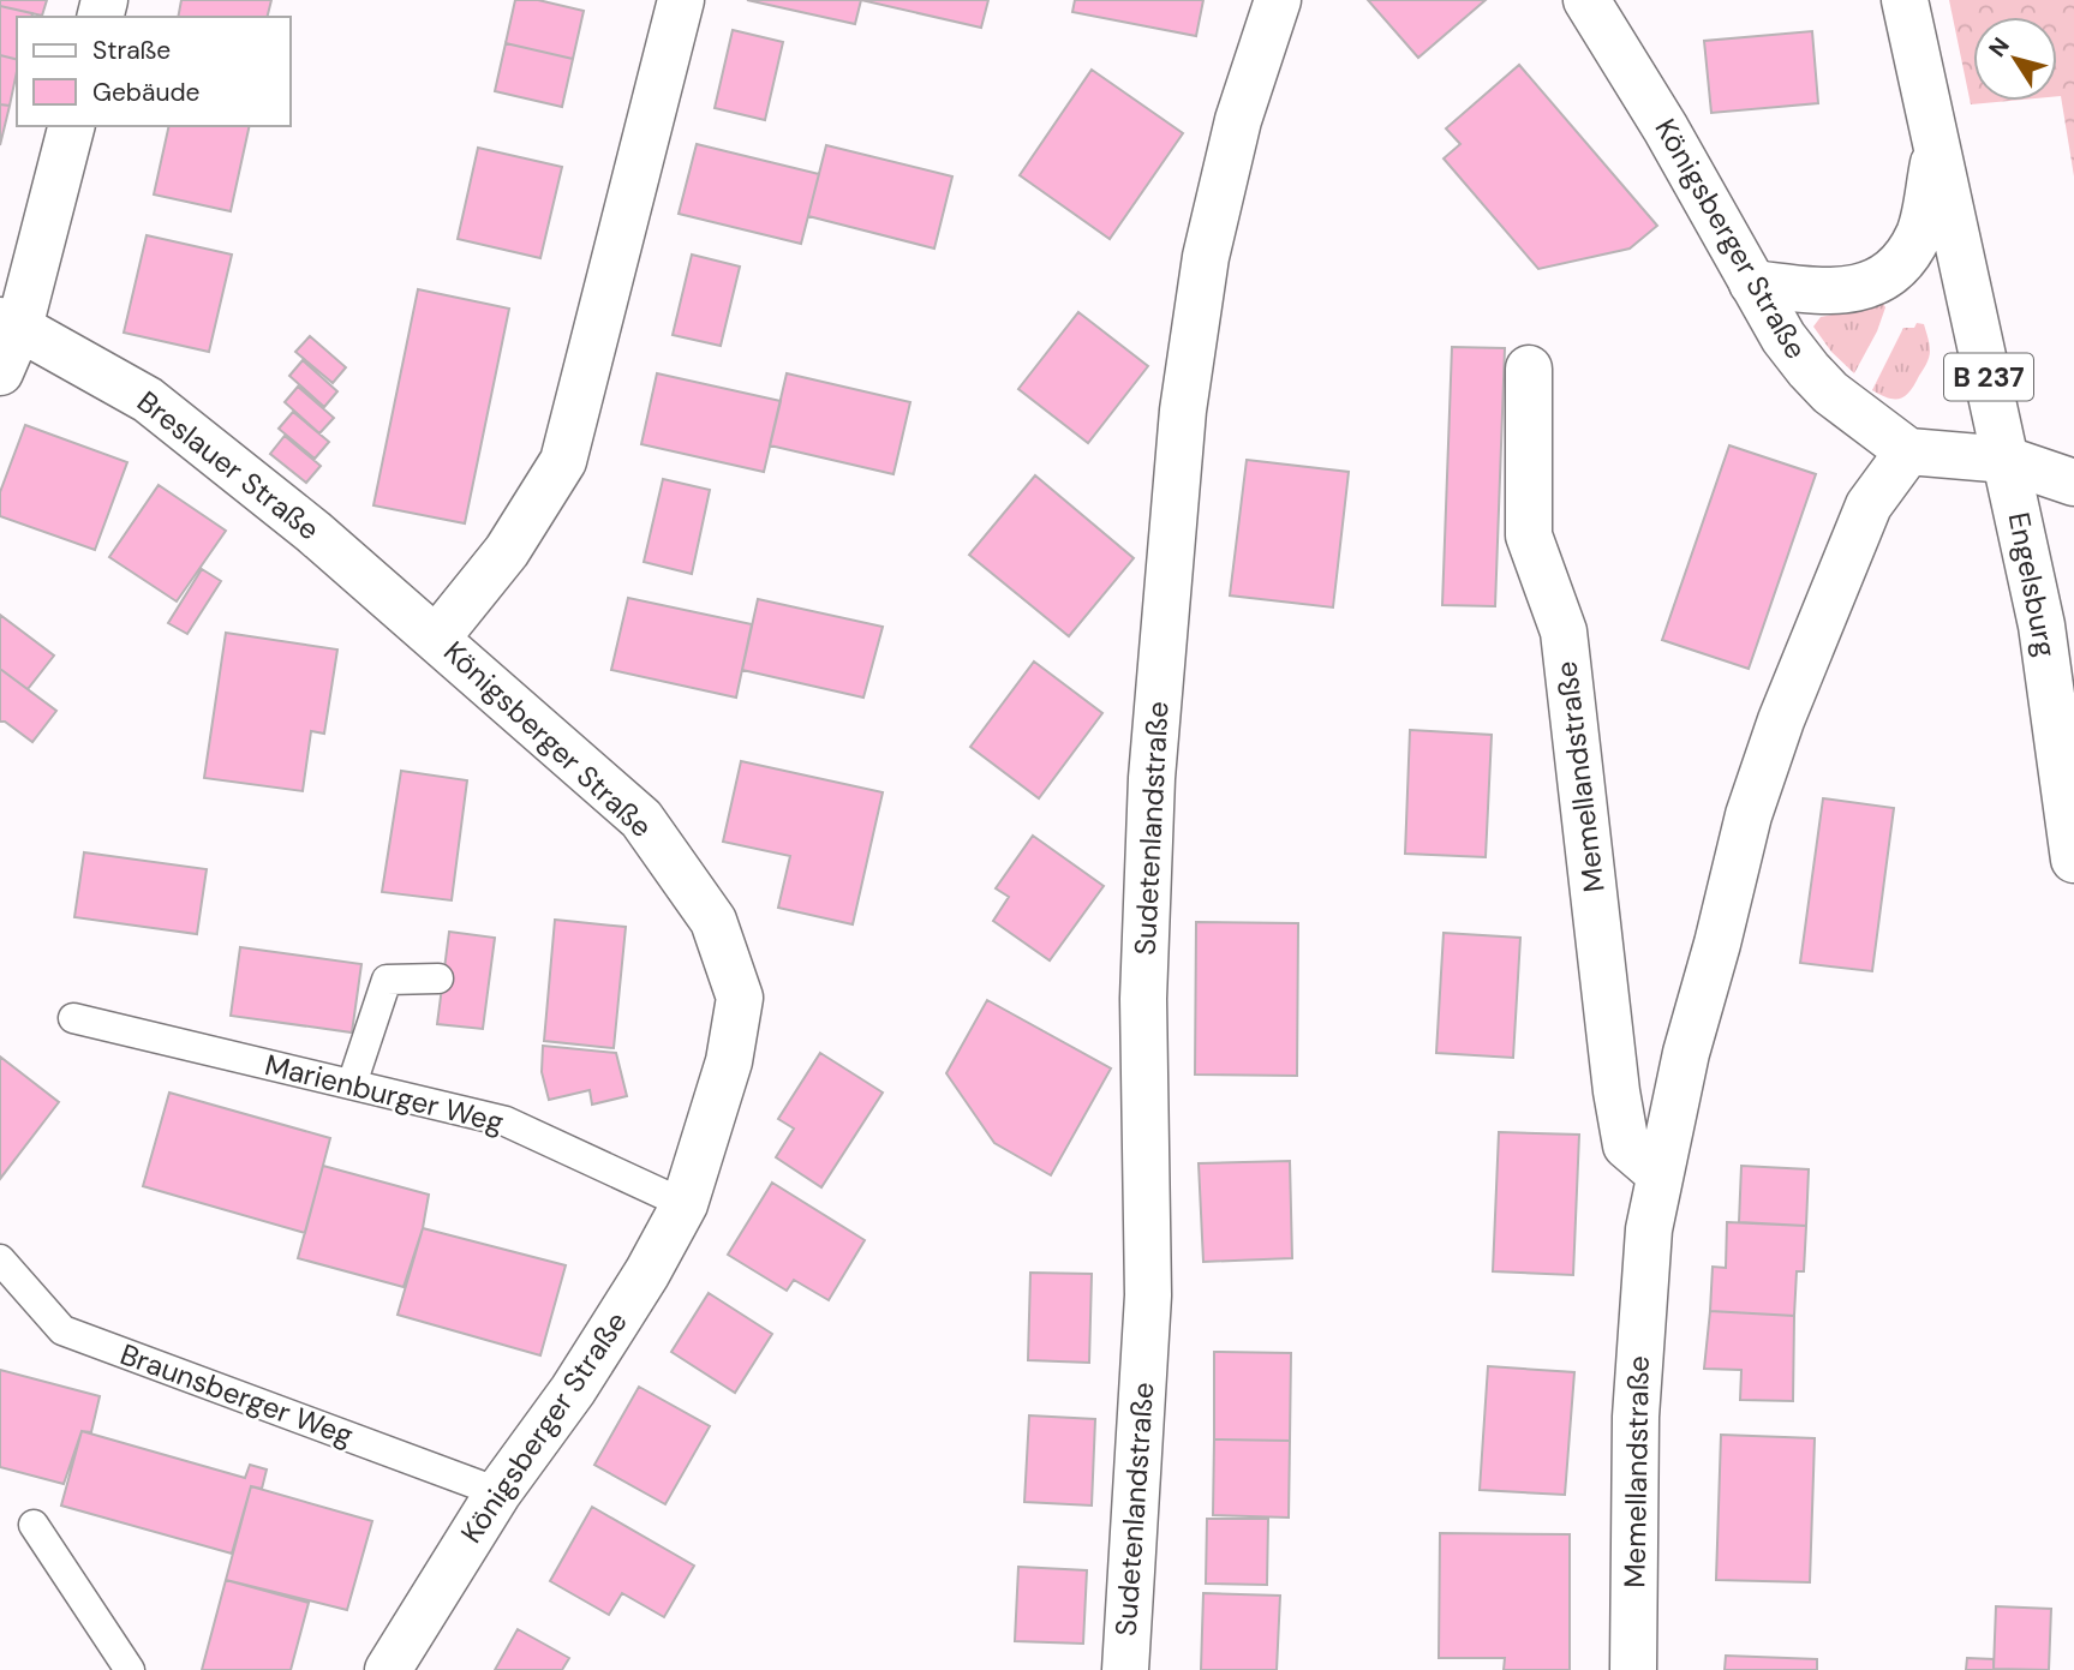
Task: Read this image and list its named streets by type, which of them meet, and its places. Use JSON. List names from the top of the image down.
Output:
{
  "streets": {
    "street": [
      "Königsberger Straße",
      "B 237",
      "Breslauer Straße",
      "Engelsburg",
      "Memellandstraße",
      "Sudetenlandstraße"
    ],
    "lane": ["Marienburger Weg", "Braunsberger Weg"]
  },
  "crossings": [
    ["Königsberger Straße", "Breslauer Straße"],
    ["Königsberger Straße", "Memellandstraße"],
    ["Königsberger Straße", "Marienburger Weg"],
    ["Königsberger Straße", "Braunsberger Weg"],
    ["B 237", "Engelsburg"]
  ],
  "legend": ["Straße", "Gebäude"],
  "north": "top left"
}
